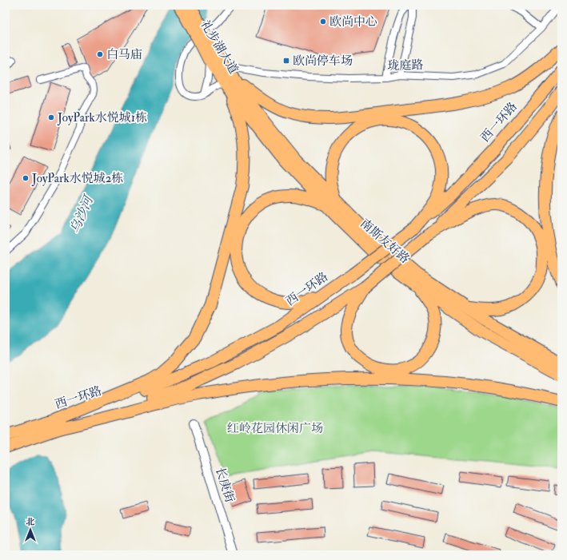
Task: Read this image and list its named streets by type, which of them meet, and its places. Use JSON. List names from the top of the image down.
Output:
{
  "streets": {
    "highway": ["礼步湖大道", "西一环路", "南斯友好路"],
    "street": ["珑庭路", "长庚街"]
  },
  "crossings": [
    ["礼步湖大道", "珑庭路"],
    ["礼步湖大道", "南斯友好路"]
  ],
  "water": ["乌沙河"],
  "parks": ["红岭花园休闲广场"],
  "places": {
    "other": [
      "欧尚中心",
      "白马庙",
      "JoyPark水悦城1栋",
      "JoyPark水悦城2栋"
    ],
    "transit": ["欧尚停车场"]
  },
  "north": "top"
}
